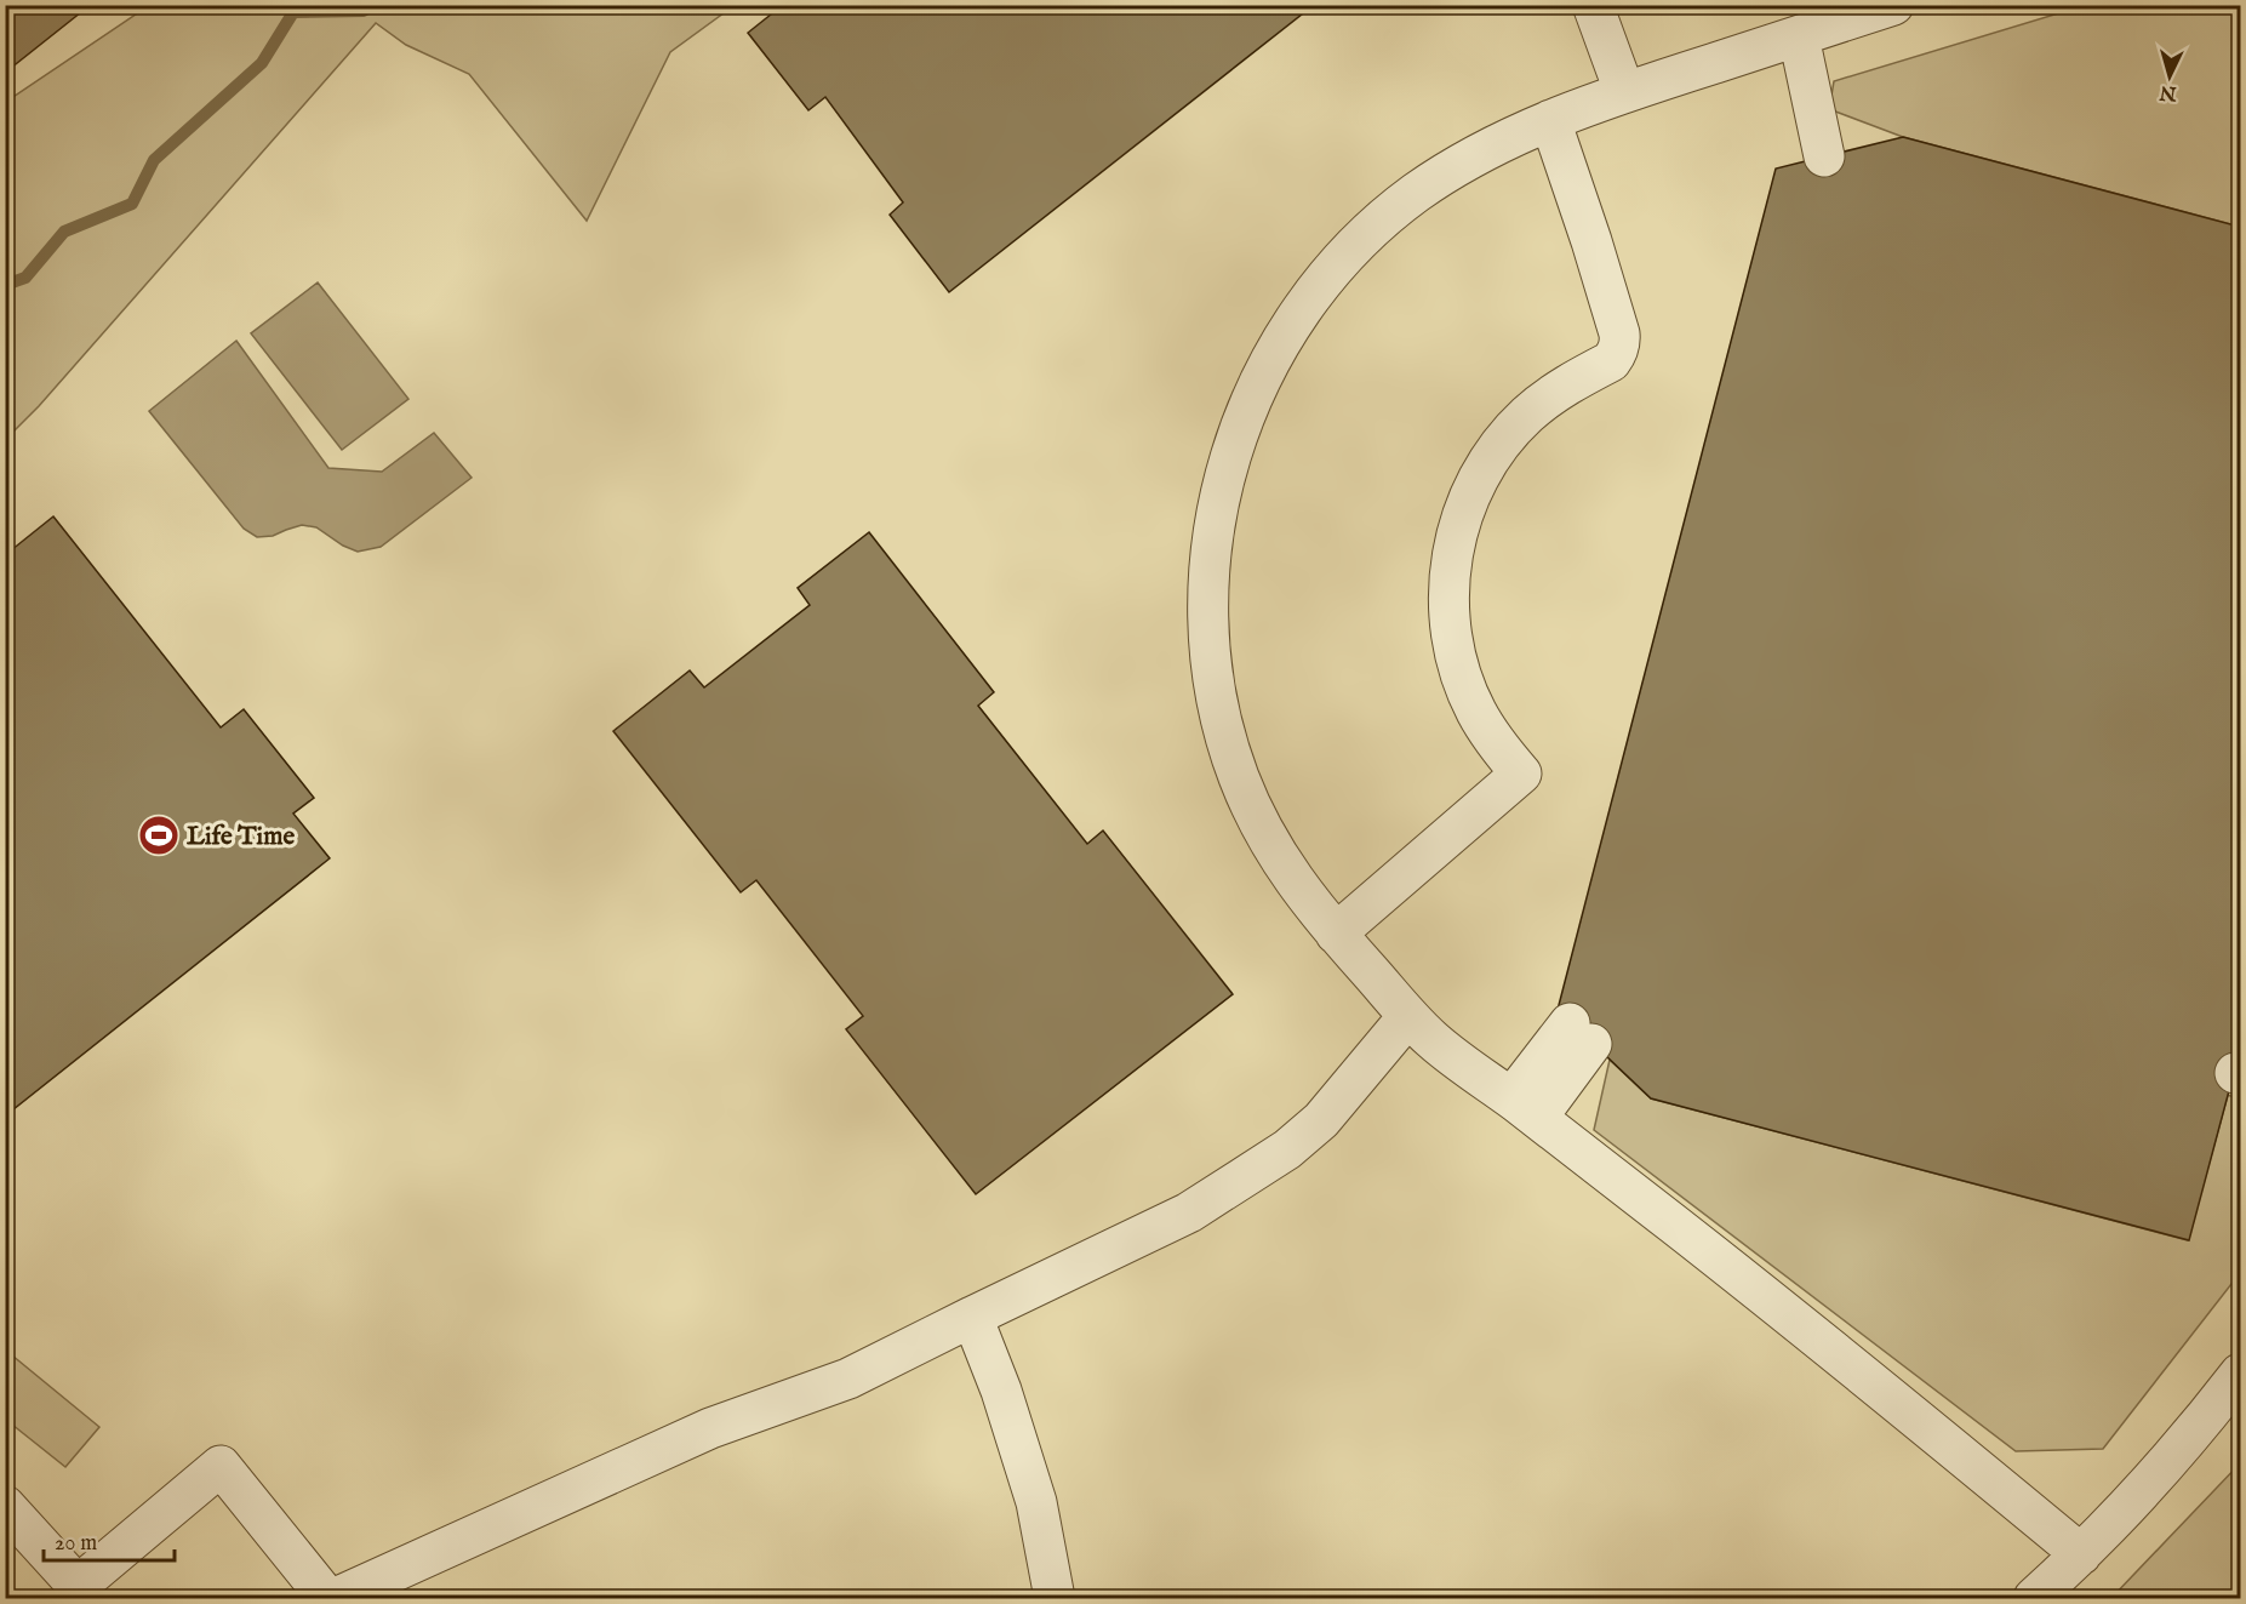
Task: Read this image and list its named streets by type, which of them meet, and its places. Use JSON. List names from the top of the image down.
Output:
{
  "places": {
    "sports": ["Life Time"]
  },
  "scale_bar": "20 m",
  "north": "bottom"
}
